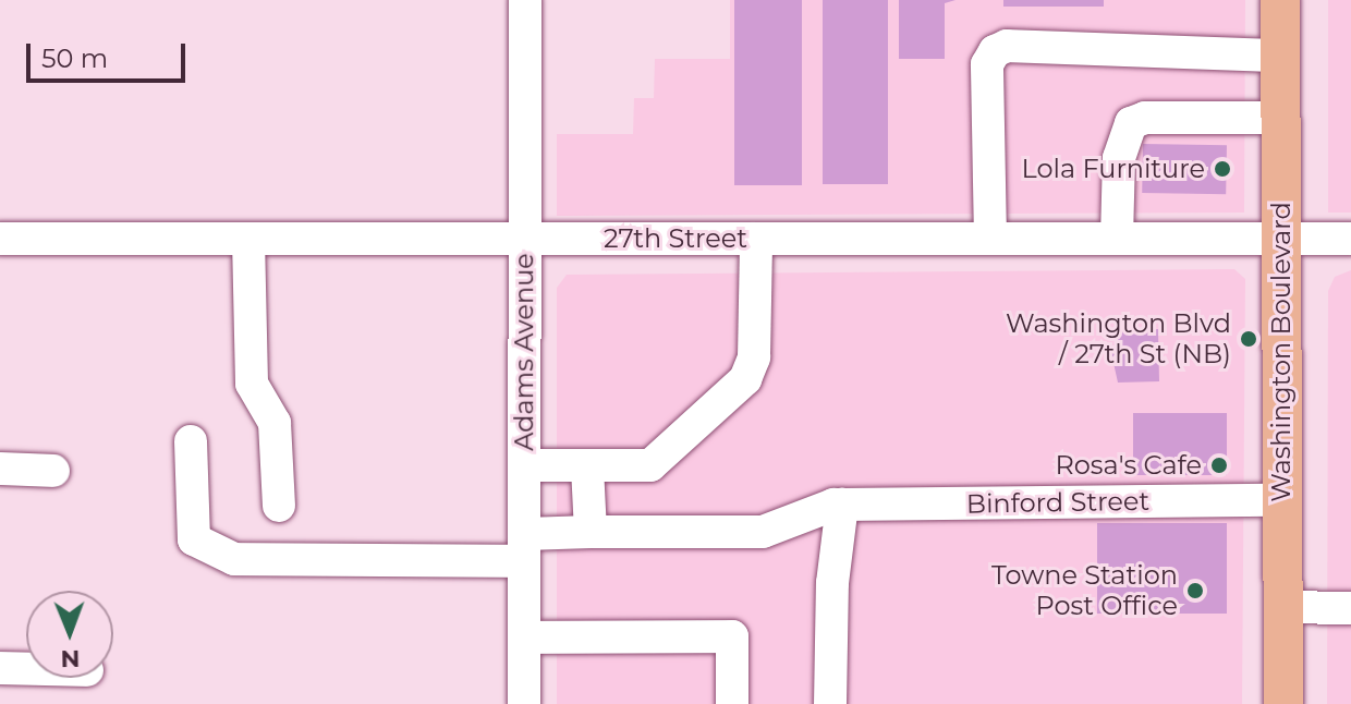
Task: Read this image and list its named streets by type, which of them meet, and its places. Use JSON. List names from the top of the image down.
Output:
{
  "streets": {
    "main road": ["Washington Boulevard"],
    "street": ["27th Street", "Adams Avenue", "Binford Street"]
  },
  "crossings": [
    ["27th Street", "Adams Avenue"],
    ["27th Street", "Washington Boulevard"],
    ["Washington Boulevard", "Binford Street"]
  ],
  "places": [
    "Lola Furniture",
    "Washington Blvd / 27th St (NB)",
    "Rosa's Cafe",
    "Towne Station Post Office"
  ],
  "scale_bar": "50 m",
  "north": "bottom"
}
